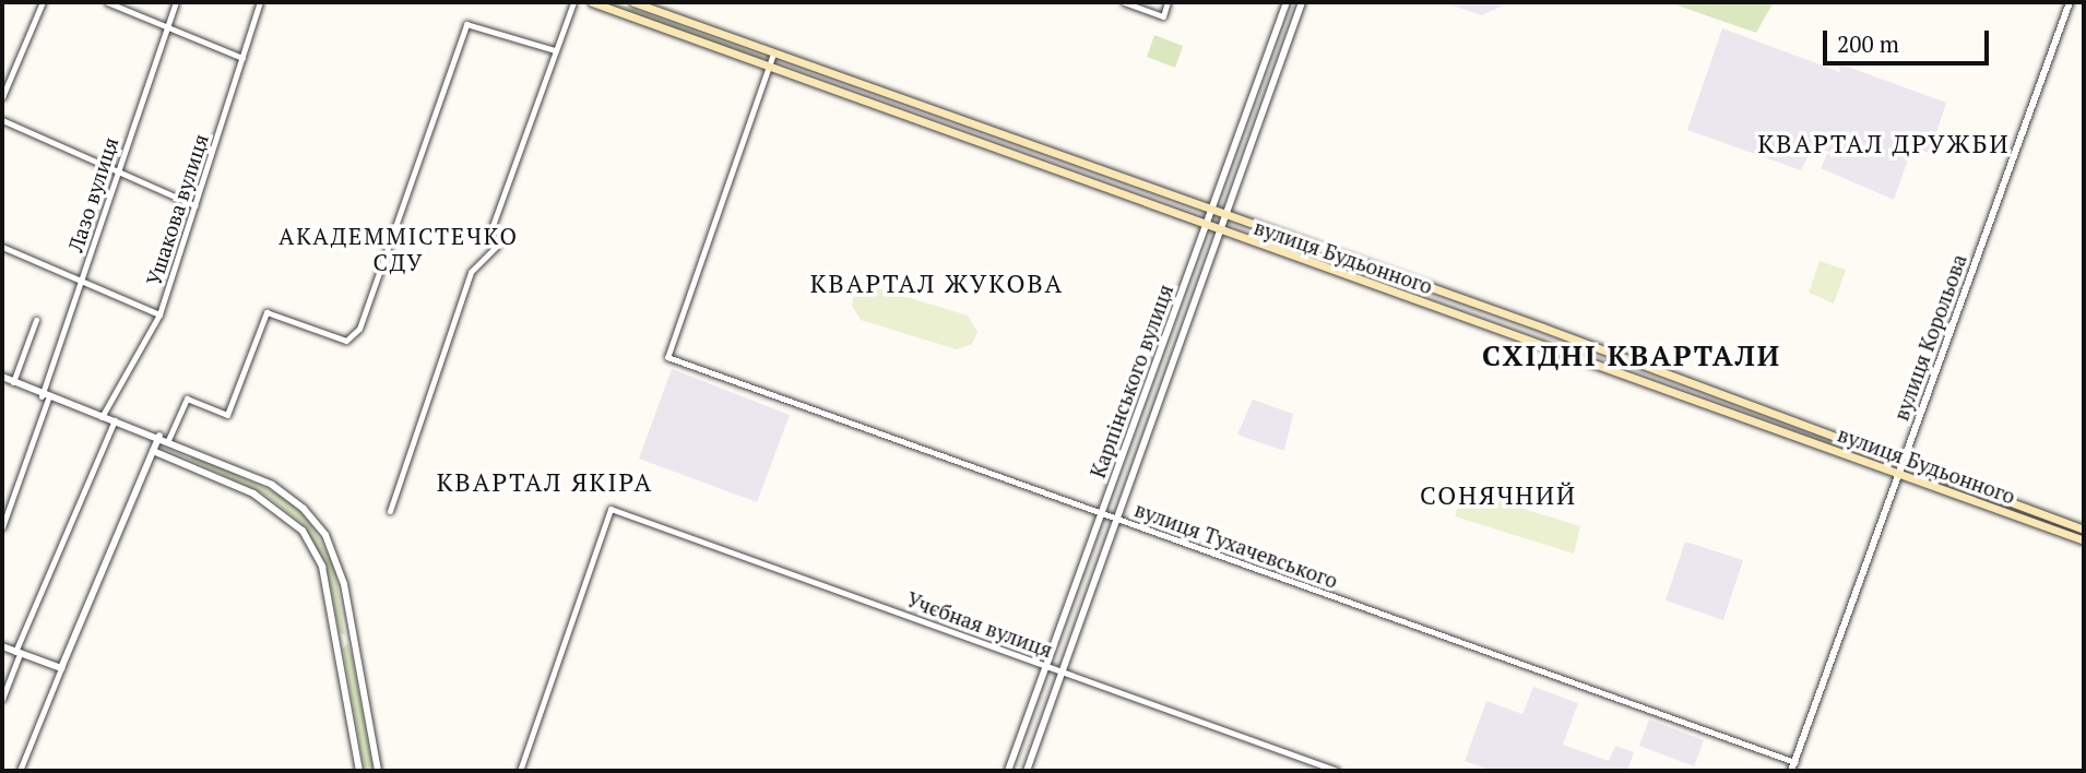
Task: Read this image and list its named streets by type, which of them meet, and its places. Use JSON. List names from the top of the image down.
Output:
{
  "streets": {
    "main road": ["вулиця Будьонного"],
    "street": [
      "Лазо вулиця",
      "Ушакова вулиця",
      "вулиця Корольова",
      "Карпінського вулиця",
      "вулиця Тухачевського",
      "Учєбная вулиця"
    ]
  },
  "crossings": [
    ["вулиця Будьонного", "вулиця Корольова"],
    ["вулиця Будьонного", "Карпінського вулиця"],
    ["вулиця Будьонного", "вулиця Тухачевського"],
    ["вулиця Корольова", "вулиця Тухачевського"],
    ["Карпінського вулиця", "вулиця Тухачевського"],
    ["Карпінського вулиця", "Учєбная вулиця"]
  ],
  "districts": [
    "КВАРТАЛ ДРУЖБИ",
    "АКАДЕММІСТЕЧКО СДУ",
    "КВАРТАЛ ЖУКОВА",
    "СХІДНІ КВАРТАЛИ",
    "КВАРТАЛ ЯКІРА",
    "СОНЯЧНИЙ"
  ],
  "scale_bar": "200 m"
}
